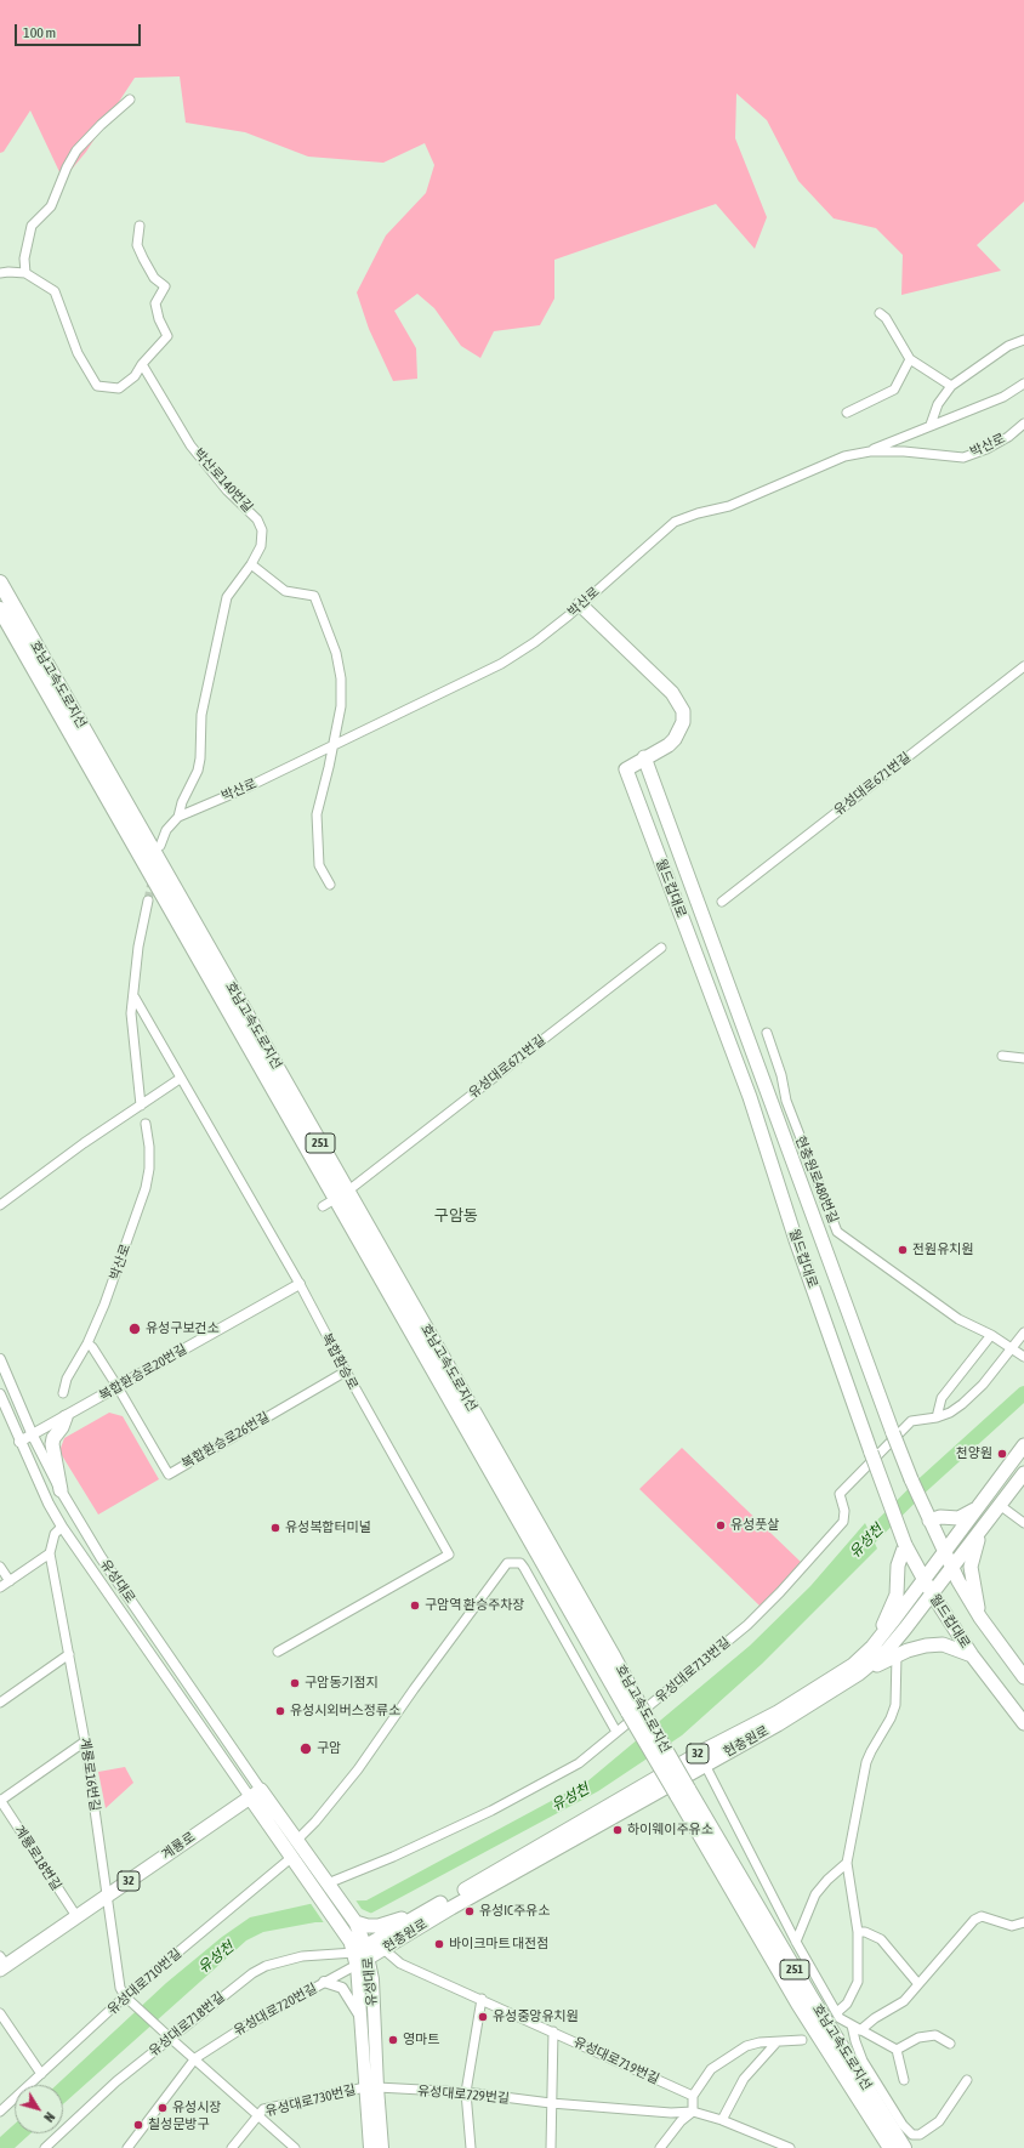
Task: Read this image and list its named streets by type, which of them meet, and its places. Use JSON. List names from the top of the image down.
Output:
{
  "streets": {
    "highway": ["호남고속도로지선", "251"],
    "main road": [
      "월드컵대로",
      "유성대로",
      "현충원로",
      "32",
      "계룡로"
    ],
    "street": [
      "박산로",
      "박산로140번길",
      "유성대로671번길",
      "현충원로480번길",
      "복합환승로",
      "복합환승로20번길",
      "복합환승로26번길",
      "유성대로713번길",
      "계룡로16번길",
      "계룡로18번길",
      "유성대로710번길",
      "유성대로720번길",
      "유성대로718번길",
      "유성대로719번길",
      "유성대로729번길",
      "유성대로730번길"
    ]
  },
  "crossings": [
    ["박산로", "박산로140번길"],
    ["월드컵대로", "현충원로"],
    ["현충원로480번길", "유성대로713번길"],
    ["복합환승로", "복합환승로20번길"],
    ["복합환승로", "복합환승로26번길"],
    ["복합환승로20번길", "복합환승로26번길"],
    ["복합환승로20번길", "유성대로"],
    ["유성대로", "유성대로713번길"],
    ["유성대로", "현충원로"],
    ["유성대로", "계룡로"],
    ["유성대로", "유성대로720번길"],
    ["유성대로", "유성대로718번길"],
    ["유성대로", "유성대로729번길"],
    ["유성대로", "유성대로730번길"],
    ["현충원로", "유성대로720번길"],
    ["현충원로", "유성대로718번길"],
    ["현충원로", "유성대로719번길"],
    ["계룡로16번길", "계룡로"],
    ["계룡로", "계룡로18번길"],
    ["유성대로720번길", "유성대로718번길"],
    ["유성대로729번길", "유성대로730번길"]
  ],
  "districts": ["구암동"],
  "water": ["유성천"],
  "places": [
    "전원유치원",
    "유성구보건소",
    "천양원",
    "유성풋살",
    "유성복합터미널",
    "구암역 환승주차장",
    "구암동기점지",
    "유성시외버스정류소",
    "구암",
    "하이웨이주유소",
    "유성IC주유소",
    "바이크마트 대전점",
    "유성중앙유치원",
    "영마트",
    "유성시장",
    "칠성문방구"
  ],
  "scale_bar": "100 m",
  "north": "bottom right"
}
